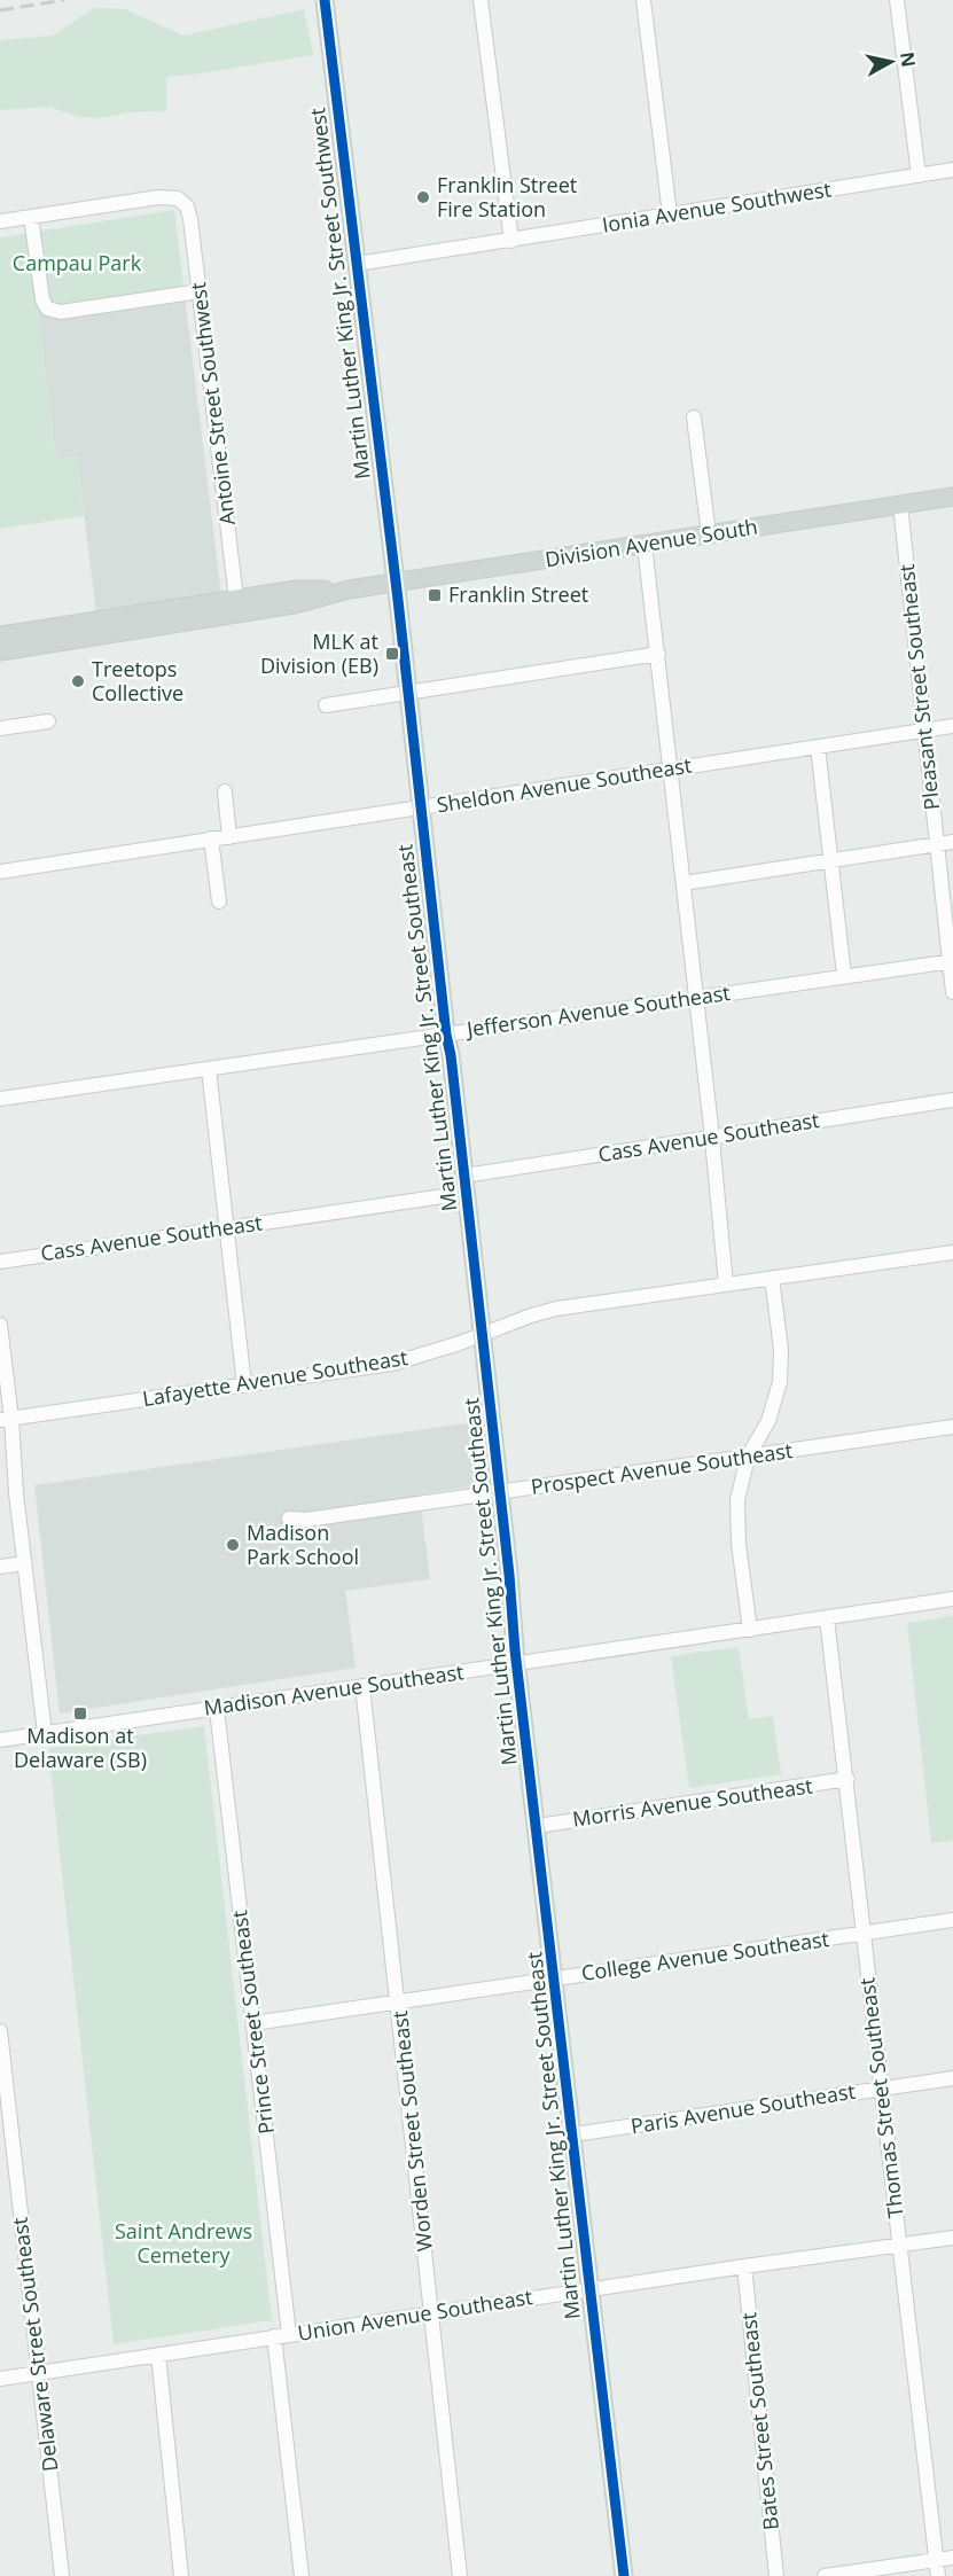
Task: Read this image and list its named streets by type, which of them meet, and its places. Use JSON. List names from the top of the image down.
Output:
{
  "streets": {
    "main road": ["Martin Luther King Jr. Street Southwest", "Division Avenue South", "Martin Luther King Jr. Street Southeast"],
    "street": [
      "Ionia Avenue Southwest",
      "Antoine Street Southwest",
      "Pleasant Street Southeast",
      "Sheldon Avenue Southeast",
      "Jefferson Avenue Southeast",
      "Cass Avenue Southeast",
      "Lafayette Avenue Southeast",
      "Prospect Avenue Southeast",
      "Madison Avenue Southeast",
      "Morris Avenue Southeast",
      "College Avenue Southeast",
      "Prince Street Southeast",
      "Thomas Street Southeast",
      "Paris Avenue Southeast",
      "Worden Street Southeast",
      "Union Avenue Southeast",
      "Delaware Street Southeast",
      "Bates Street Southeast"
    ]
  },
  "crossings": [
    ["Ionia Avenue Southwest", "Martin Luther King Jr. Street Southwest"],
    ["Martin Luther King Jr. Street Southwest", "Division Avenue South"],
    ["Martin Luther King Jr. Street Southwest", "Martin Luther King Jr. Street Southeast"],
    ["Antoine Street Southwest", "Division Avenue South"],
    ["Division Avenue South", "Pleasant Street Southeast"],
    ["Division Avenue South", "Martin Luther King Jr. Street Southeast"],
    ["Pleasant Street Southeast", "Sheldon Avenue Southeast"],
    ["Pleasant Street Southeast", "Jefferson Avenue Southeast"],
    ["Sheldon Avenue Southeast", "Martin Luther King Jr. Street Southeast"],
    ["Jefferson Avenue Southeast", "Martin Luther King Jr. Street Southeast"],
    ["Martin Luther King Jr. Street Southeast", "Cass Avenue Southeast"],
    ["Martin Luther King Jr. Street Southeast", "Lafayette Avenue Southeast"],
    ["Martin Luther King Jr. Street Southeast", "Prospect Avenue Southeast"],
    ["Martin Luther King Jr. Street Southeast", "Madison Avenue Southeast"],
    ["Martin Luther King Jr. Street Southeast", "Morris Avenue Southeast"],
    ["Martin Luther King Jr. Street Southeast", "College Avenue Southeast"],
    ["Martin Luther King Jr. Street Southeast", "Paris Avenue Southeast"],
    ["Martin Luther King Jr. Street Southeast", "Union Avenue Southeast"],
    ["Madison Avenue Southeast", "Prince Street Southeast"],
    ["Madison Avenue Southeast", "Thomas Street Southeast"],
    ["Madison Avenue Southeast", "Worden Street Southeast"],
    ["Morris Avenue Southeast", "Thomas Street Southeast"],
    ["College Avenue Southeast", "Prince Street Southeast"],
    ["College Avenue Southeast", "Thomas Street Southeast"],
    ["College Avenue Southeast", "Worden Street Southeast"],
    ["Prince Street Southeast", "Union Avenue Southeast"],
    ["Thomas Street Southeast", "Paris Avenue Southeast"],
    ["Thomas Street Southeast", "Union Avenue Southeast"],
    ["Worden Street Southeast", "Union Avenue Southeast"],
    ["Union Avenue Southeast", "Delaware Street Southeast"],
    ["Union Avenue Southeast", "Bates Street Southeast"]
  ],
  "parks": ["Campau Park", "Saint Andrews Cemetery"],
  "places": {
    "other": ["Franklin Street Fire Station", "Treetops Collective", "Madison Park School"],
    "transit": ["Franklin Street", "MLK at Division (EB)", "Madison at Delaware (SB)"]
  },
  "north": "right"
}
